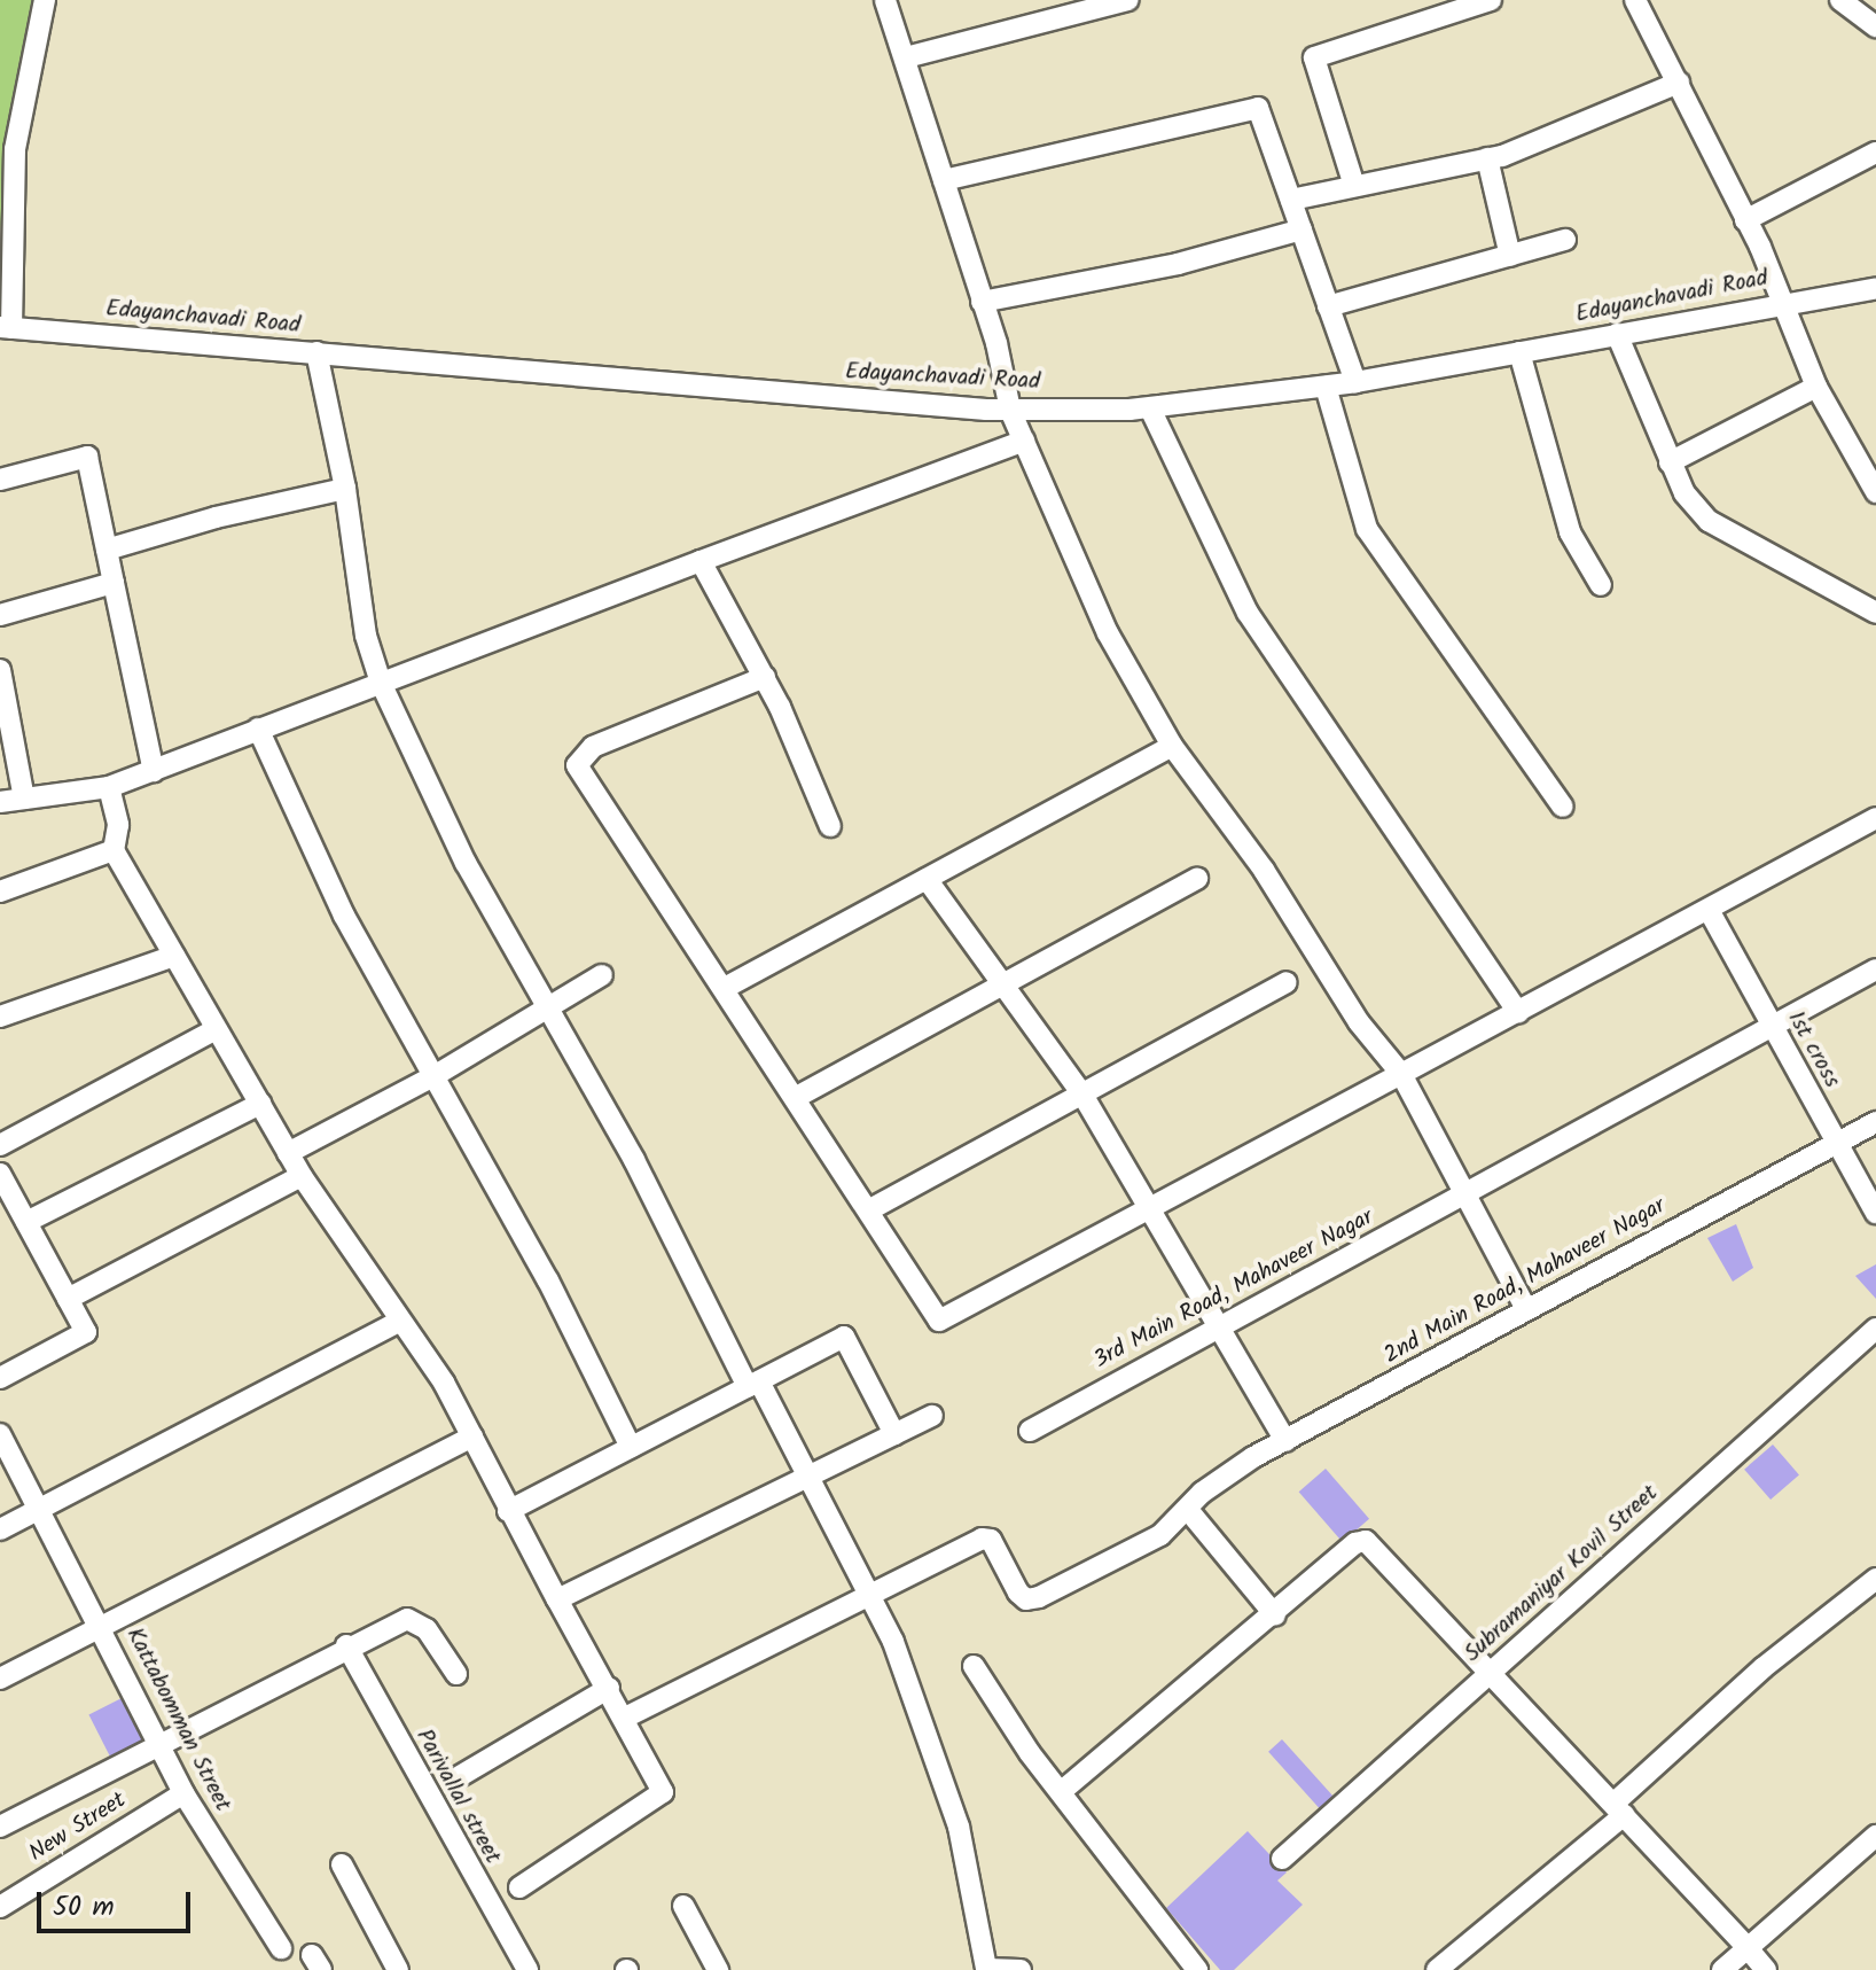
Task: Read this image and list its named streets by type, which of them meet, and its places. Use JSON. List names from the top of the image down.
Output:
{
  "streets": {
    "street": [
      "Edayanchavadi Road",
      "1st cross",
      "2nd Main Road, Mahaveer Nagar",
      "3rd Main Road, Mahaveer Nagar",
      "Subramaniyar Kovil Street",
      "Kattabomman Street",
      "Parivallal street",
      "New Street"
    ]
  },
  "crossings": [
    ["1st cross", "2nd Main Road, Mahaveer Nagar"],
    ["1st cross", "3rd Main Road, Mahaveer Nagar"],
    ["Kattabomman Street", "New Street"]
  ],
  "scale_bar": "50 m"
}
